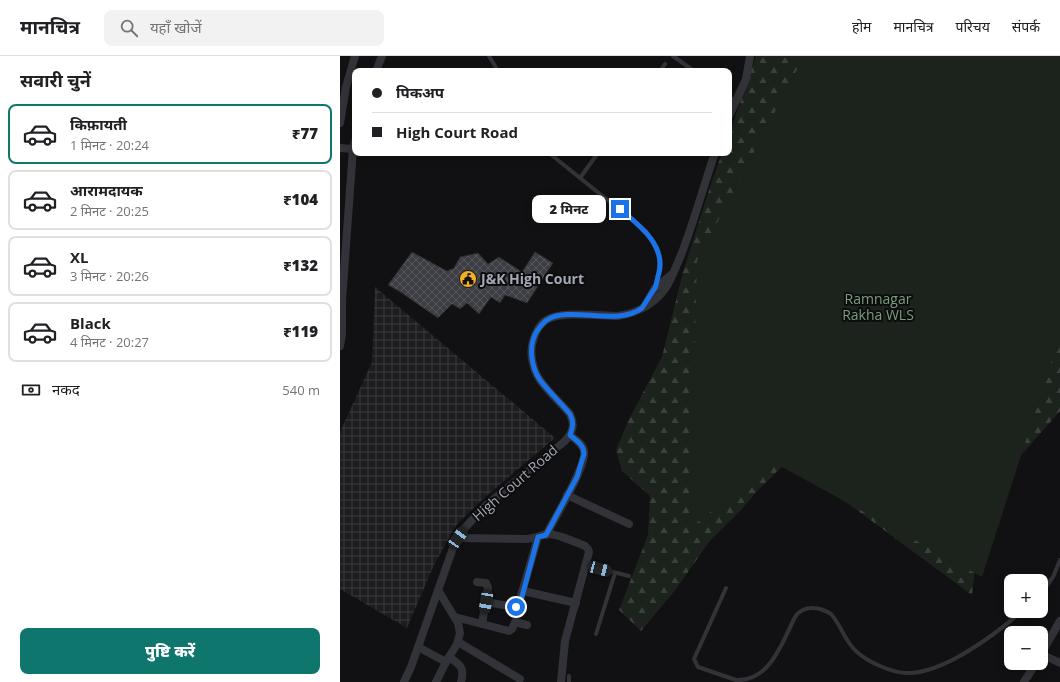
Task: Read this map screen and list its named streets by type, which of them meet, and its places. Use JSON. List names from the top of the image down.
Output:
{
  "streets": {
    "street": ["High Court Road"]
  },
  "parks": ["Ramnagar Rakha WLS"],
  "places": {
    "public building": ["J&K High Court"]
  },
  "page": {
    "header": "मानचित्र",
    "search": "यहाँ खोजें",
    "nav": [
      "होम",
      "मानचित्र",
      "परिचय",
      "संपर्क"
    ],
    "heading": "सवारी चुनें",
    "banner": ["पिकअप", "High Court Road"],
    "list": [
      {
        "name": "किफ़ायती",
        "note": "1 मिनट · 20:24",
        "value": "₹77"
      },
      {
        "name": "आरामदायक",
        "note": "2 मिनट · 20:25",
        "value": "₹104"
      },
      {
        "name": "XL",
        "note": "3 मिनट · 20:26",
        "value": "₹132"
      },
      {
        "name": "Black",
        "note": "4 मिनट · 20:27",
        "value": "₹119"
      }
    ],
    "bubble": "2 मिनट",
    "pay": ["नकद", "540 m"],
    "map_buttons": ["+", "−"],
    "buttons": "पुष्टि करें"
  }
}
